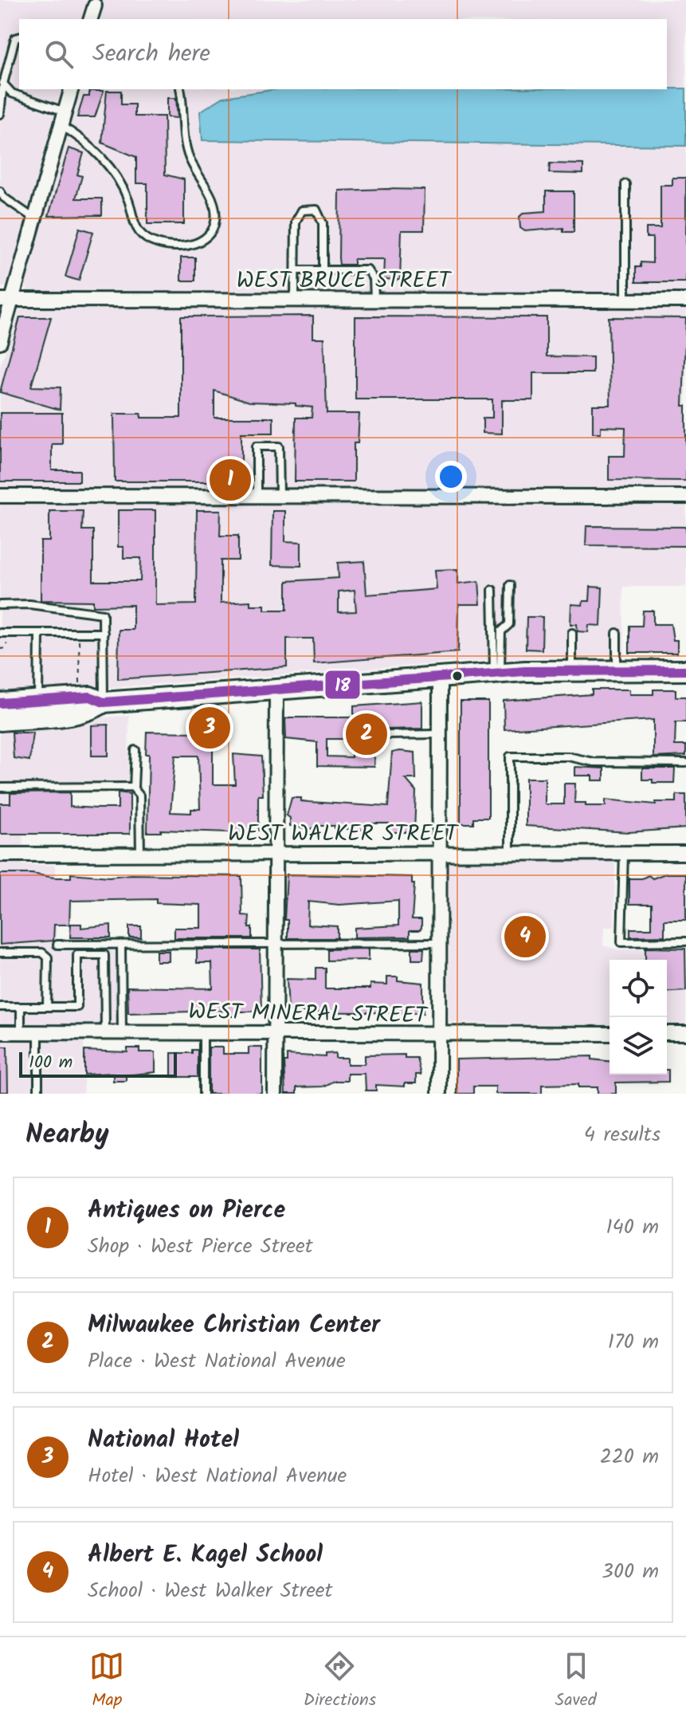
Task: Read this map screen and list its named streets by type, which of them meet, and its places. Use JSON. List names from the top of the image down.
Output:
{
  "streets": {
    "street": ["WEST BRUCE STREET", "WEST WALKER STREET", "WEST MINERAL STREET"]
  },
  "lines": ["transit line 18"],
  "scale_bar": "100 m",
  "page": {
    "search": "Search here",
    "pins": [
      "1",
      "3",
      "2",
      "4"
    ],
    "scale": "100 m",
    "heading": ["Nearby", "4 results"],
    "list": [
      {
        "mark": "1",
        "name": "Antiques on Pierce",
        "note": "Shop · West Pierce Street",
        "value": "140 m"
      },
      {
        "mark": "2",
        "name": "Milwaukee Christian Center",
        "note": "Place · West National Avenue",
        "value": "170 m"
      },
      {
        "mark": "3",
        "name": "National Hotel",
        "note": "Hotel · West National Avenue",
        "value": "220 m"
      },
      {
        "mark": "4",
        "name": "Albert E. Kagel School",
        "note": "School · West Walker Street",
        "value": "300 m"
      }
    ],
    "nav": ["Map", "Directions", "Saved"]
  }
}
